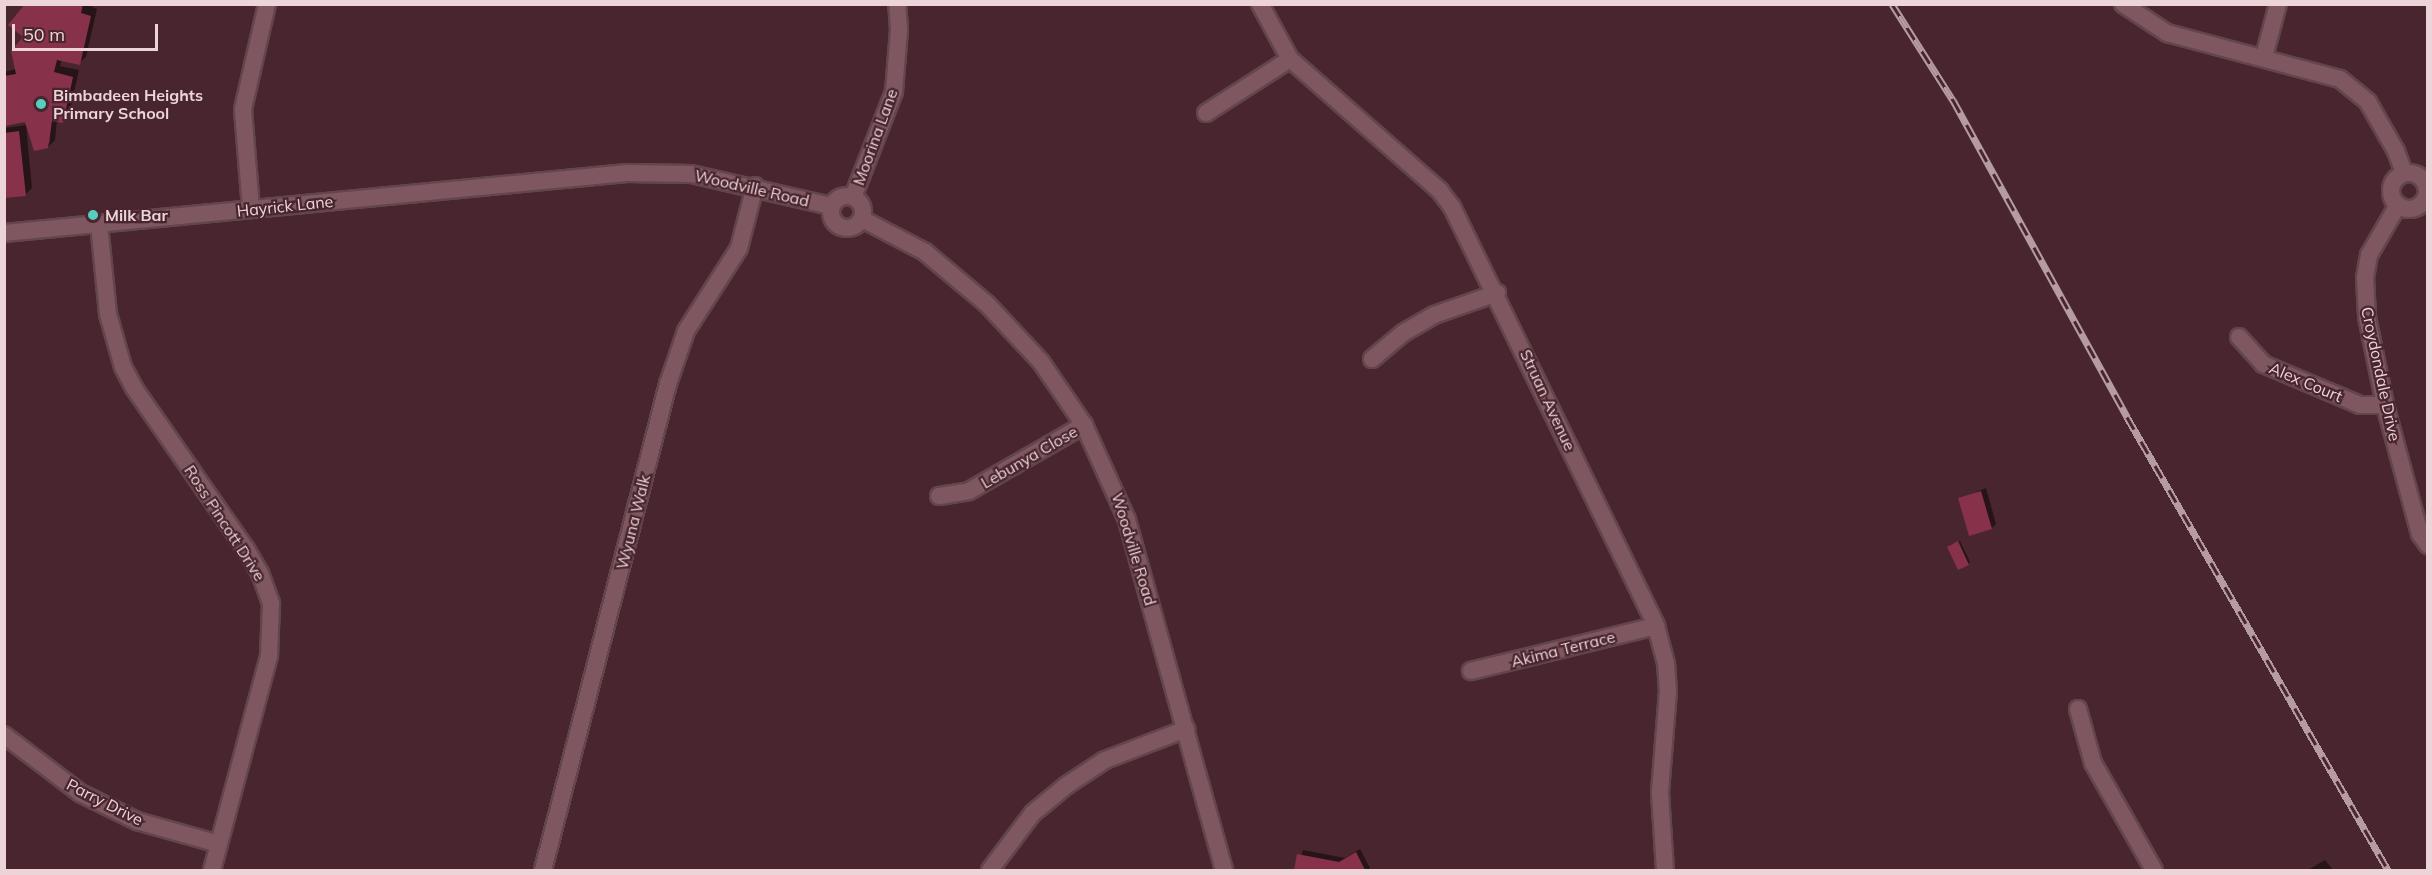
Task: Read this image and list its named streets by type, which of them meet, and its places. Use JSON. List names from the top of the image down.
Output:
{
  "streets": {
    "street": [
      "Moorina Lane",
      "Woodville Road",
      "Hayrick Lane",
      "Croydondale Drive",
      "Alex Court",
      "Struan Avenue",
      "Lebunya Close",
      "Wyuna Walk",
      "Ross Pincott Drive",
      "Akima Terrace",
      "Parry Drive"
    ]
  },
  "crossings": [
    ["Moorina Lane", "Woodville Road"],
    ["Woodville Road", "Hayrick Lane"],
    ["Woodville Road", "Lebunya Close"],
    ["Woodville Road", "Wyuna Walk"],
    ["Hayrick Lane", "Ross Pincott Drive"],
    ["Croydondale Drive", "Alex Court"],
    ["Struan Avenue", "Akima Terrace"],
    ["Ross Pincott Drive", "Parry Drive"]
  ],
  "places": ["Bimbadeen Heights Primary School", "Milk Bar"],
  "scale_bar": "50 m"
}
